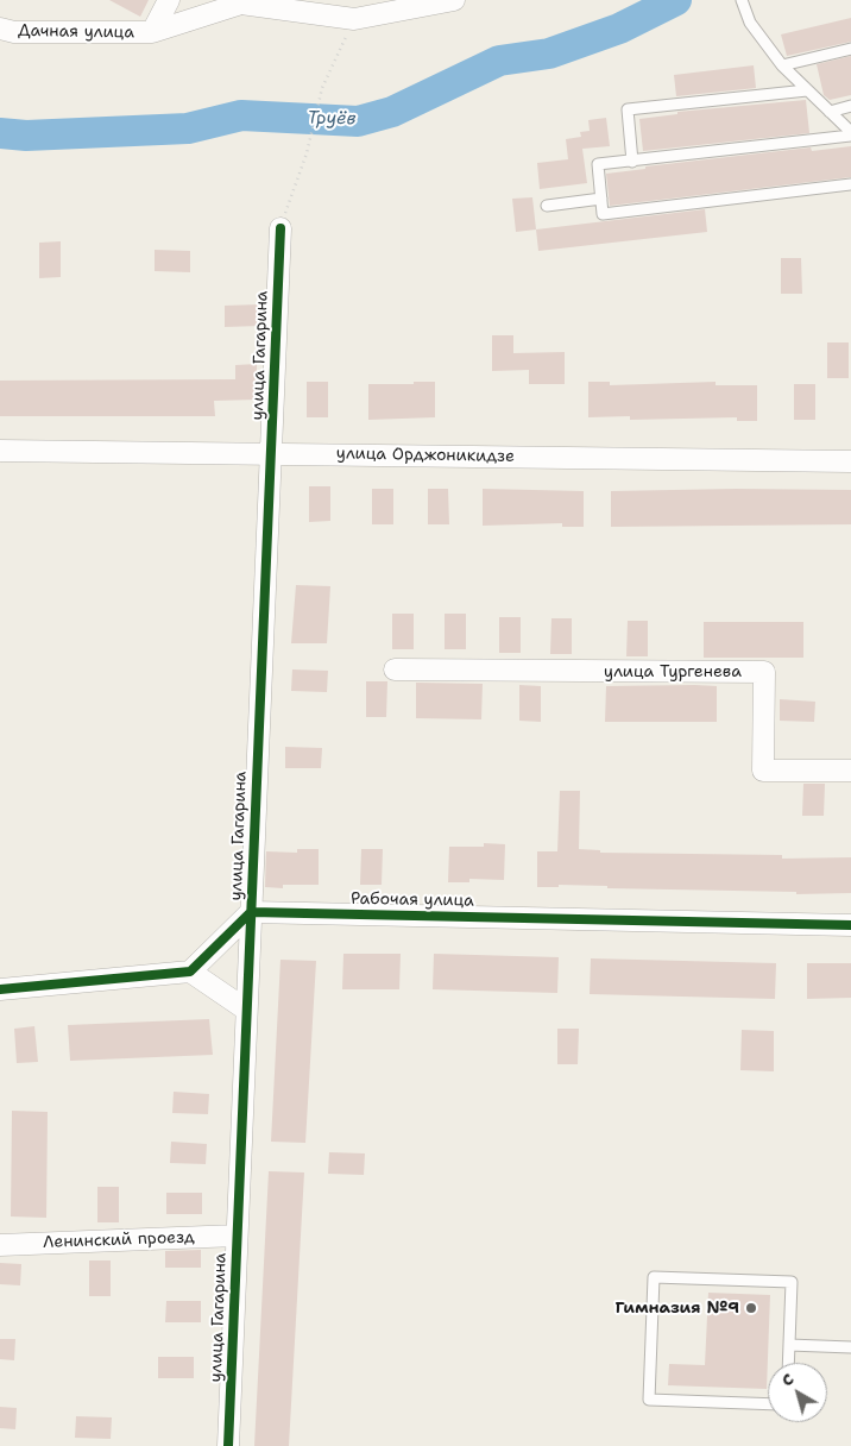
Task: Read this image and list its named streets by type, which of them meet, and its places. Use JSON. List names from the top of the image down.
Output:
{
  "streets": {
    "street": [
      "Дачная улица",
      "улица Гагарина",
      "улица Орджоникидзе",
      "улица Тургенева",
      "Рабочая улица",
      "Ленинский проезд"
    ]
  },
  "crossings": [
    ["улица Гагарина", "улица Орджоникидзе"],
    ["улица Гагарина", "Рабочая улица"],
    ["улица Гагарина", "Ленинский проезд"]
  ],
  "water": ["Труёв"],
  "places": ["Гимназия №9"],
  "north": "top left"
}
